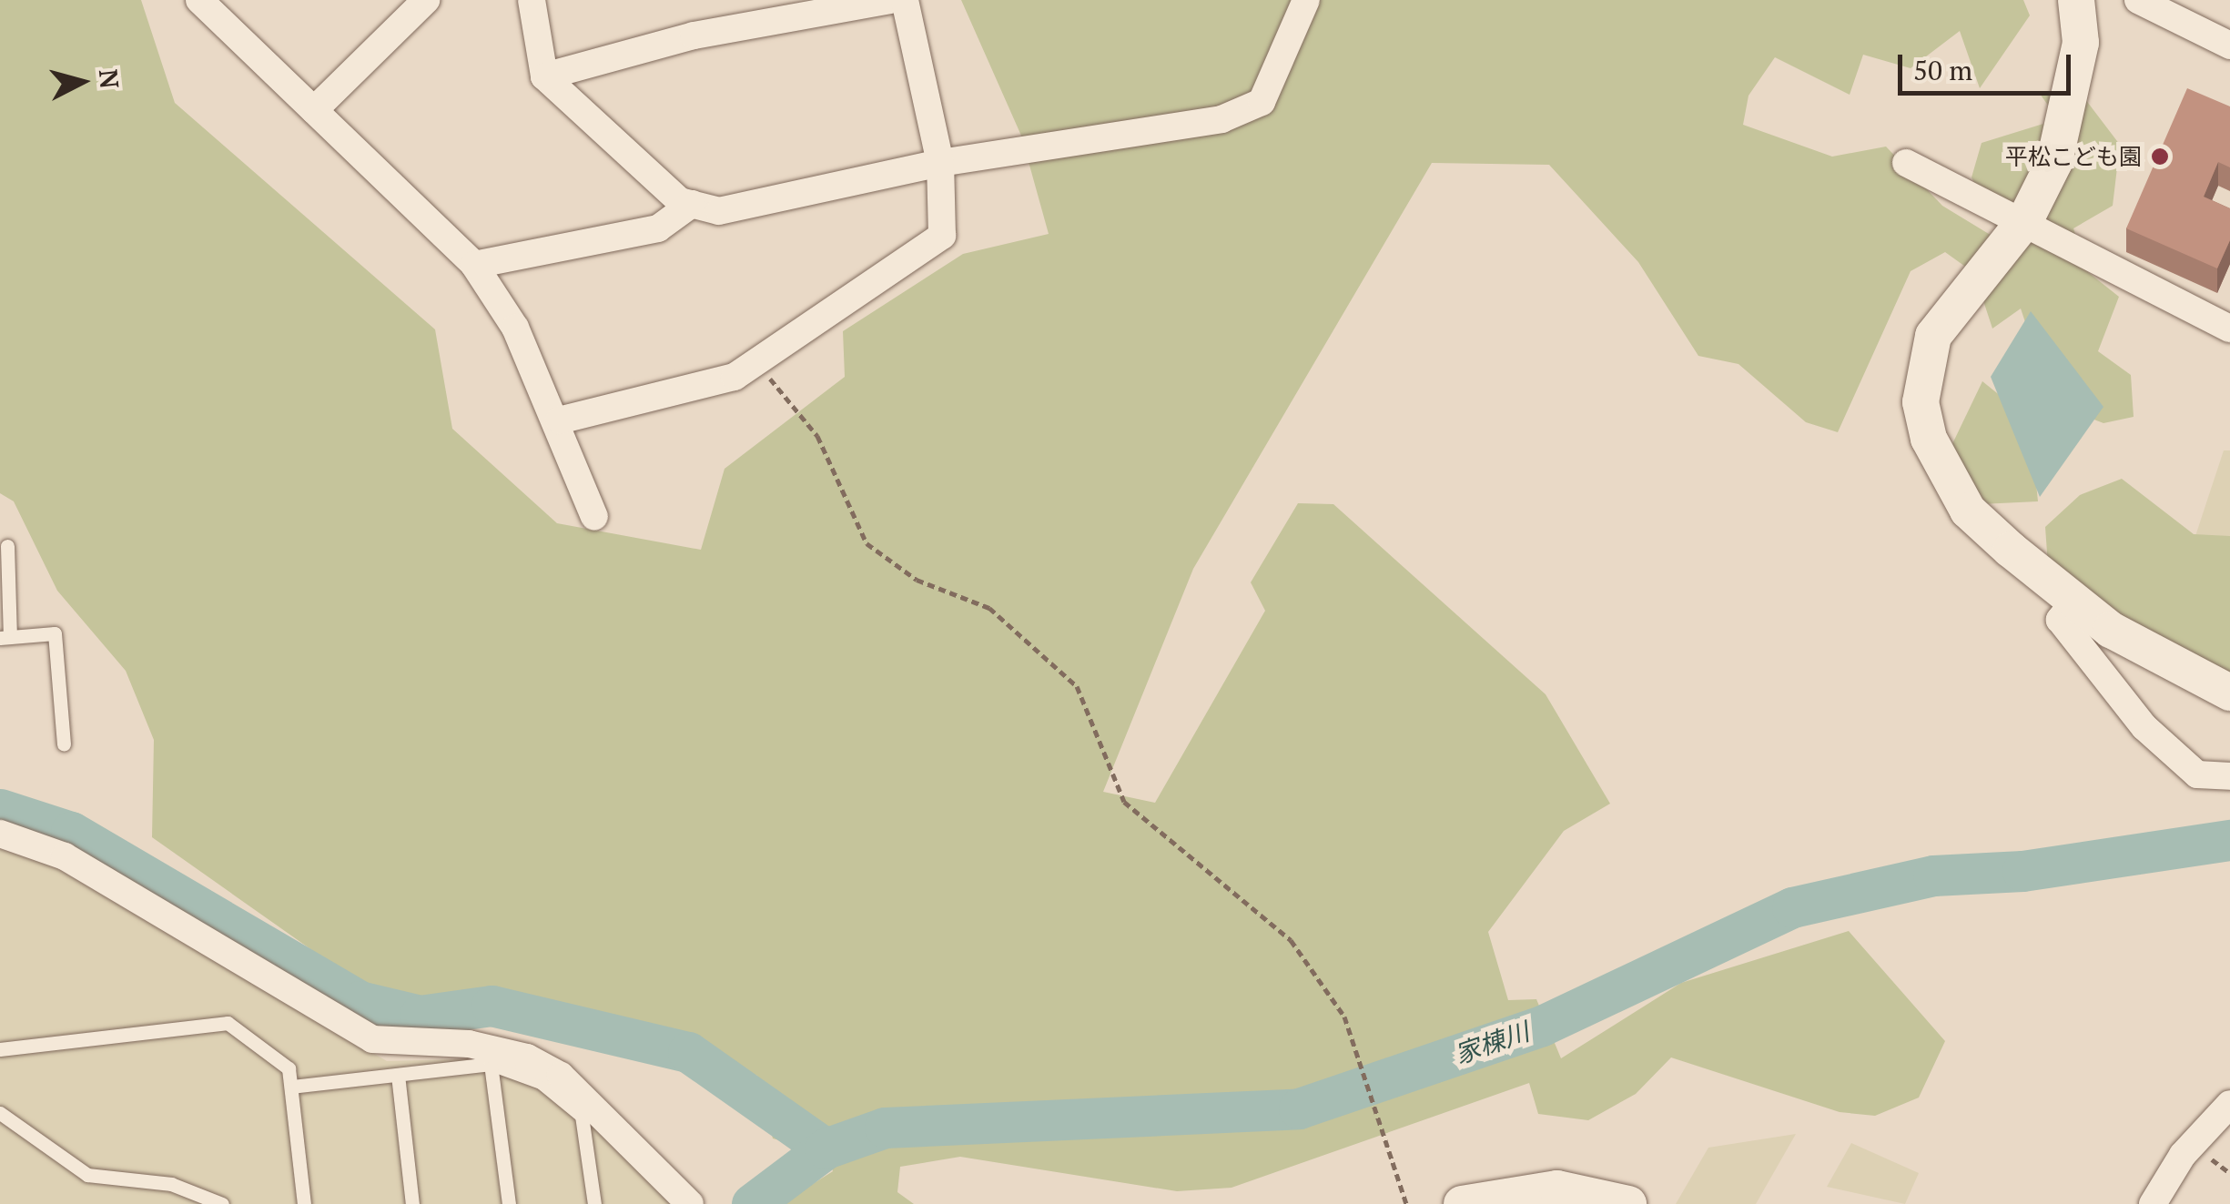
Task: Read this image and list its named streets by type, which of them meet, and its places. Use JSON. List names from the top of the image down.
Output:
{
  "water": ["家棟川"],
  "places": ["平松こども園"],
  "scale_bar": "50 m",
  "north": "right"
}
